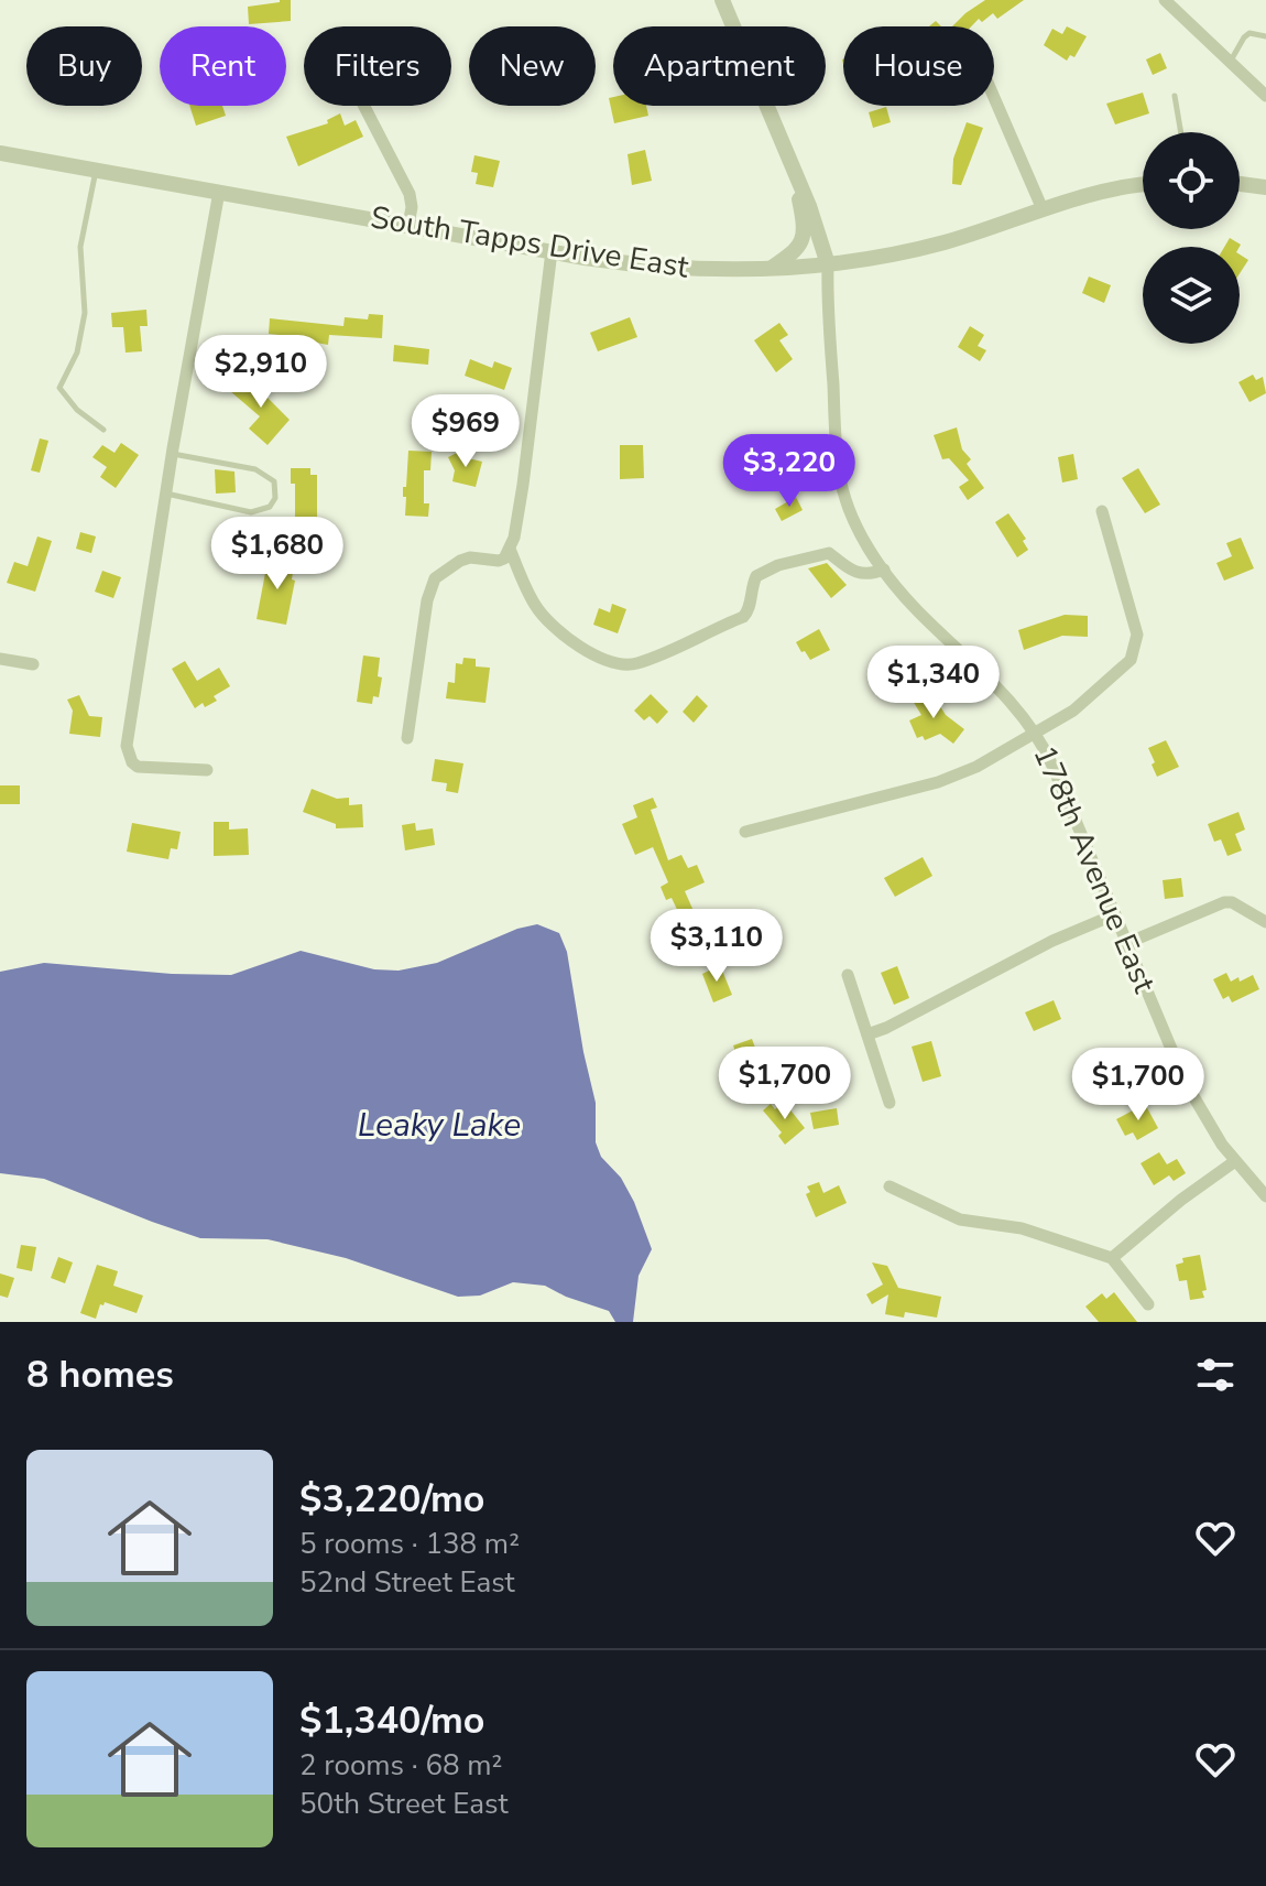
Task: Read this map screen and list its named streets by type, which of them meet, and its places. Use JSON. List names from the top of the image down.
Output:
{
  "streets": {
    "street": ["South Tapps Drive East", "178th Avenue East"]
  },
  "crossings": [
    ["South Tapps Drive East", "178th Avenue East"]
  ],
  "water": ["Leaky Lake"],
  "page": {
    "chip": [
      "Buy",
      "Rent",
      "Filters",
      "New",
      "Apartment",
      "House"
    ],
    "price": [
      "$2,910",
      "$969",
      "$3,220",
      "$1,680",
      "$1,340",
      "$3,110",
      "$1,700",
      "$1,700"
    ],
    "heading": "8 homes",
    "list": [
      {
        "name": "$3,220/mo",
        "note": "5 rooms · 138 m² · 52nd Street East"
      },
      {
        "name": "$1,340/mo",
        "note": "2 rooms · 68 m² · 50th Street East"
      }
    ]
  }
}
